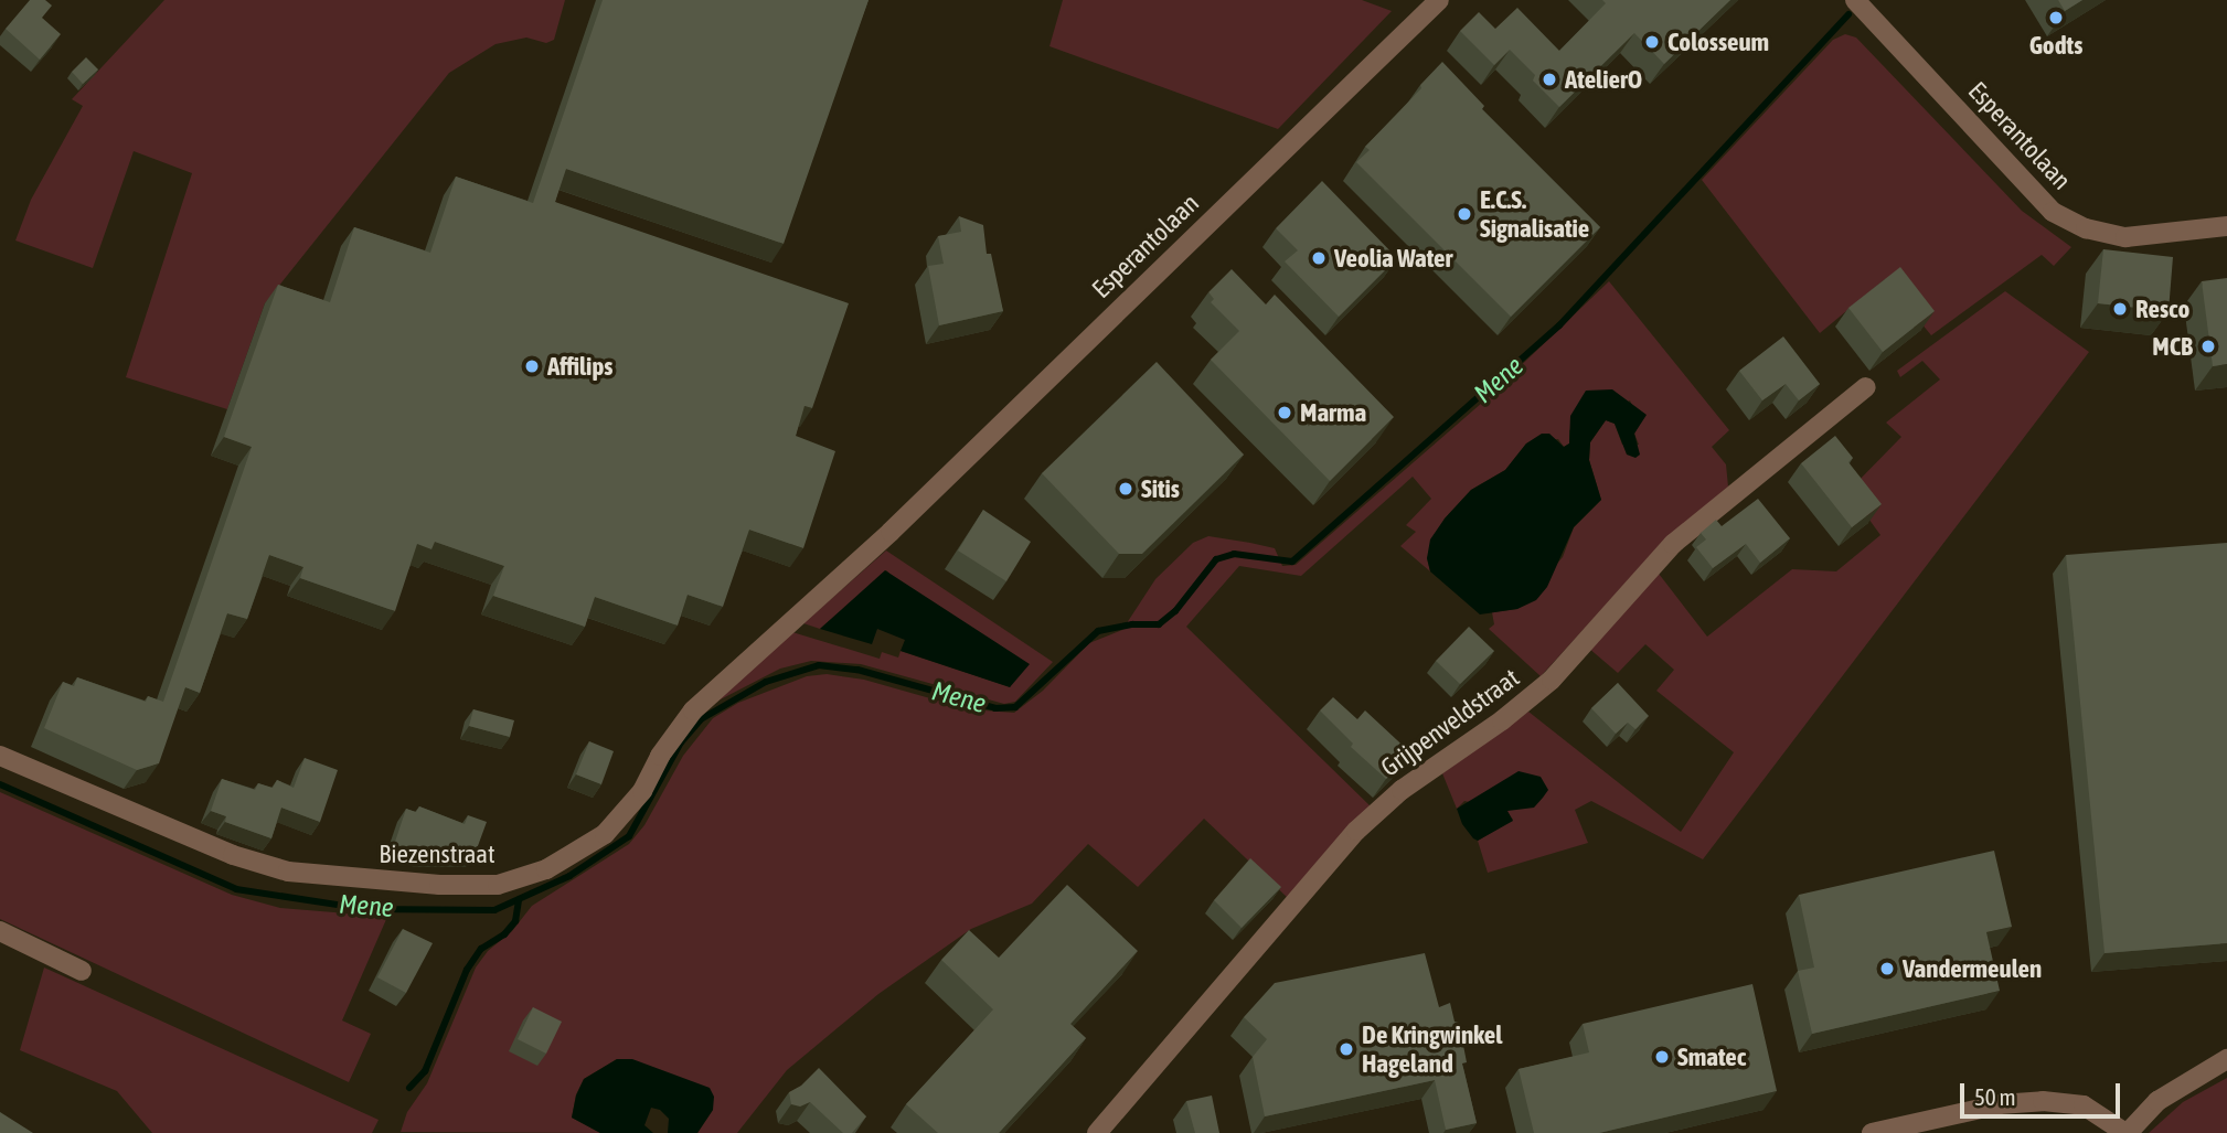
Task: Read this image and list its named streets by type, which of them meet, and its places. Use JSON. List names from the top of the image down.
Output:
{
  "streets": {
    "street": ["Esperantolaan", "Grijpenveldstraat", "Biezenstraat"]
  },
  "crossings": [
    ["Esperantolaan", "Biezenstraat"]
  ],
  "water": ["Mene"],
  "places": [
    "Godts",
    "Colosseum",
    "AtelierO",
    "E.C.S. Signalisatie",
    "Veolia Water",
    "Resco",
    "MCB",
    "Affilips",
    "Marma",
    "Sitis",
    "Vandermeulen",
    "De Kringwinkel Hageland",
    "Smatec"
  ],
  "scale_bar": "50 m"
}
